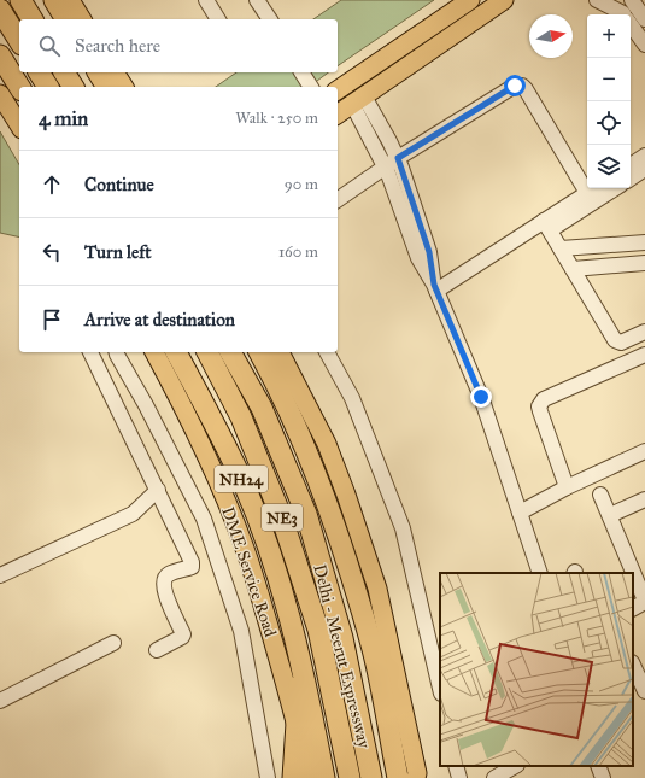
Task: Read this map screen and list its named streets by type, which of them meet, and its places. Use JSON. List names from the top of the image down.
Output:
{
  "streets": {
    "highway": ["NH24", "NE3", "Delhi - Meerut Expressway"],
    "main road": ["DME Service Road"]
  },
  "north": "right",
  "page": {
    "map_buttons": ["+", "−"],
    "search": "Search here",
    "heading": ["4 min", "Walk · 250 m"],
    "list": [
      ["Continue", "90 m"],
      ["Turn left", "160 m"],
      "Arrive at destination"
    ]
  }
}
